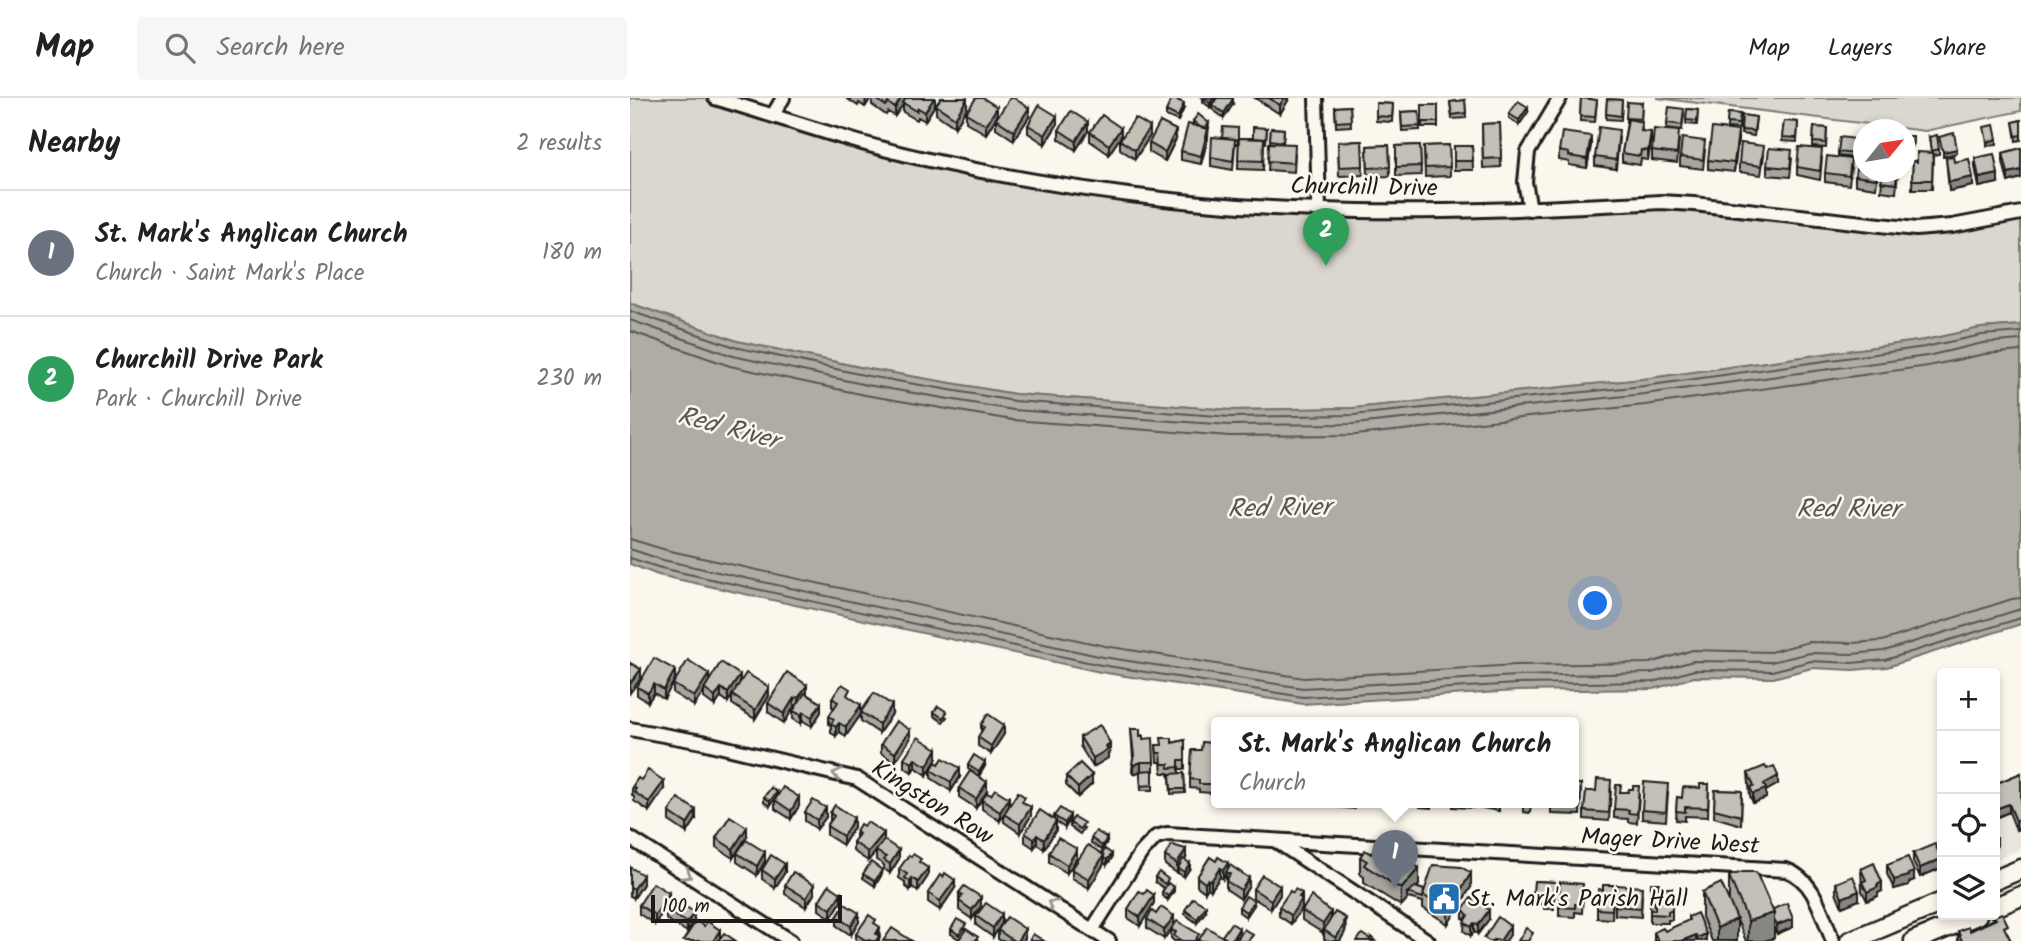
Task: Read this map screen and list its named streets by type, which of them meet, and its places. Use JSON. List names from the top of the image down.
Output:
{
  "streets": {
    "street": ["Churchill Drive", "Kingston Row", "Mager Drive West"]
  },
  "crossings": [
    ["Kingston Row", "Mager Drive West"]
  ],
  "one_way": ["Kingston Row"],
  "water": ["Red River"],
  "places": {
    "public building": ["St. Mark's Parish Hall"]
  },
  "scale_bar": "100 m",
  "north": "top right",
  "page": {
    "header": "Map",
    "search": "Search here",
    "nav": ["Map", "Layers", "Share"],
    "heading": ["Nearby", "2 results"],
    "list": [
      {
        "mark": "1",
        "name": "St. Mark's Anglican Church",
        "note": "Church · Saint Mark's Place",
        "value": "180 m"
      },
      {
        "mark": "2",
        "name": "Churchill Drive Park",
        "note": "Park · Churchill Drive",
        "value": "230 m"
      }
    ],
    "pins": ["2", "1"],
    "map_buttons": ["+", "−"],
    "popup": ["St. Mark's Anglican Church", "Church"],
    "scale": "100 m"
  }
}
